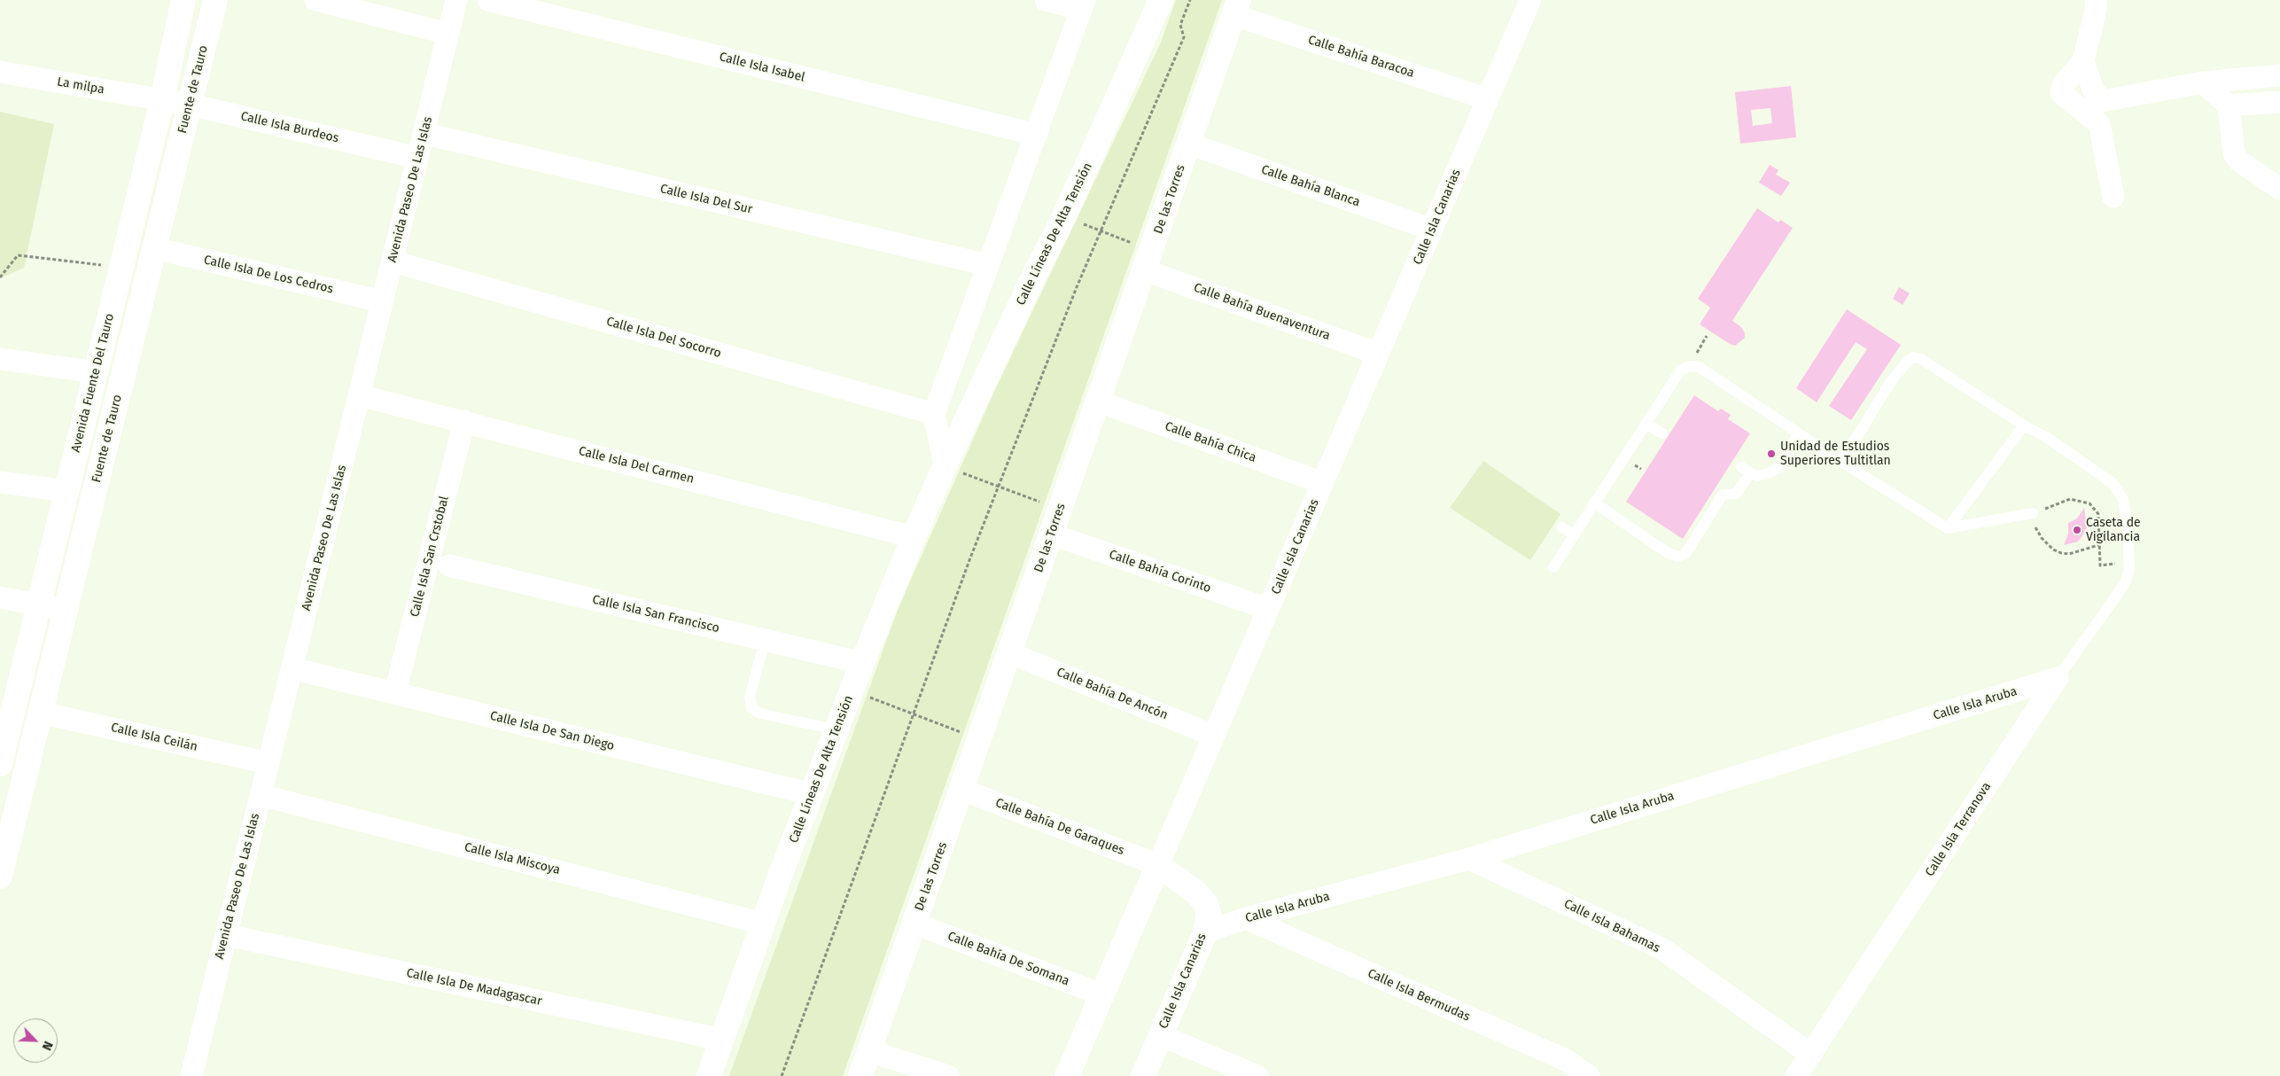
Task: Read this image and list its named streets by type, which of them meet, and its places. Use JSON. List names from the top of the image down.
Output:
{
  "streets": {
    "main road": [
      "Fuente de Tauro",
      "De las Torres",
      "Calle Isla Canarias",
      "Calle Líneas De Alta Tensión",
      "Avenida Fuente Del Tauro"
    ],
    "street": [
      "Calle Bahía Baracoa",
      "Calle Isla Isabel",
      "La milpa",
      "Calle Isla Burdeos",
      "Calle Bahía Blanca",
      "Avenida Paseo De Las Islas",
      "Calle Isla Del Sur",
      "Calle Isla De Los Cedros",
      "Calle Bahía Buenaventura",
      "Calle Isla Del Socorro",
      "Calle Bahía Chica",
      "Calle Isla Del Carmen",
      "Calle Isla San Crstobal",
      "Calle Bahía Corinto",
      "Calle Isla San Francisco",
      "Calle Bahía De Ancón",
      "Calle Isla Aruba",
      "Calle Isla De San Diego",
      "Calle Isla Ceilán",
      "Calle Bahía De Garaques",
      "Calle Isla Terranova",
      "Calle Isla Miscoya",
      "Calle Isla Bahamas",
      "Calle Bahía De Somana",
      "Calle Isla De Madagascar",
      "Calle Isla Bermudas"
    ]
  },
  "crossings": [
    ["Calle Bahía Baracoa", "De las Torres"],
    ["Calle Bahía Baracoa", "Calle Isla Canarias"],
    ["La milpa", "Calle Isla Burdeos"],
    ["La milpa", "Avenida Fuente Del Tauro"],
    ["Fuente de Tauro", "Calle Isla Burdeos"],
    ["Fuente de Tauro", "Calle Isla De Los Cedros"],
    ["Fuente de Tauro", "Calle Isla Ceilán"],
    ["Calle Isla Burdeos", "Avenida Paseo De Las Islas"],
    ["Calle Isla Burdeos", "Avenida Fuente Del Tauro"],
    ["Calle Bahía Blanca", "De las Torres"],
    ["Calle Bahía Blanca", "Calle Isla Canarias"],
    ["Avenida Paseo De Las Islas", "Calle Isla Del Sur"],
    ["Avenida Paseo De Las Islas", "Calle Isla De Los Cedros"],
    ["Avenida Paseo De Las Islas", "Calle Isla Del Socorro"],
    ["Avenida Paseo De Las Islas", "Calle Isla Del Carmen"],
    ["Avenida Paseo De Las Islas", "Calle Isla De San Diego"],
    ["Avenida Paseo De Las Islas", "Calle Isla Ceilán"],
    ["Avenida Paseo De Las Islas", "Calle Isla Miscoya"],
    ["Avenida Paseo De Las Islas", "Calle Isla De Madagascar"],
    ["De las Torres", "Calle Bahía Buenaventura"],
    ["De las Torres", "Calle Bahía Chica"],
    ["De las Torres", "Calle Bahía Corinto"],
    ["De las Torres", "Calle Bahía De Ancón"],
    ["De las Torres", "Calle Bahía De Garaques"],
    ["De las Torres", "Calle Bahía De Somana"],
    ["Calle Isla Canarias", "Calle Bahía Buenaventura"],
    ["Calle Isla Canarias", "Calle Bahía Chica"],
    ["Calle Isla Canarias", "Calle Bahía Corinto"],
    ["Calle Isla Canarias", "Calle Bahía De Ancón"],
    ["Calle Isla Canarias", "Calle Isla Aruba"],
    ["Calle Isla Canarias", "Calle Bahía De Garaques"],
    ["Calle Líneas De Alta Tensión", "Calle Isla Del Carmen"],
    ["Calle Líneas De Alta Tensión", "Calle Isla San Francisco"],
    ["Calle Líneas De Alta Tensión", "Calle Isla De San Diego"],
    ["Calle Líneas De Alta Tensión", "Calle Isla Miscoya"],
    ["Calle Líneas De Alta Tensión", "Calle Isla De Madagascar"],
    ["Calle Isla Del Carmen", "Calle Isla San Crstobal"],
    ["Calle Isla San Crstobal", "Calle Isla De San Diego"],
    ["Calle Isla Aruba", "Calle Isla Terranova"],
    ["Calle Isla Aruba", "Calle Isla Bahamas"],
    ["Calle Isla Aruba", "Calle Isla Bermudas"],
    ["Calle Isla Terranova", "Calle Isla Bahamas"]
  ],
  "places": ["Unidad de Estudios Superiores Tultitlan", "Caseta de Vigilancia"],
  "north": "bottom right"
}
